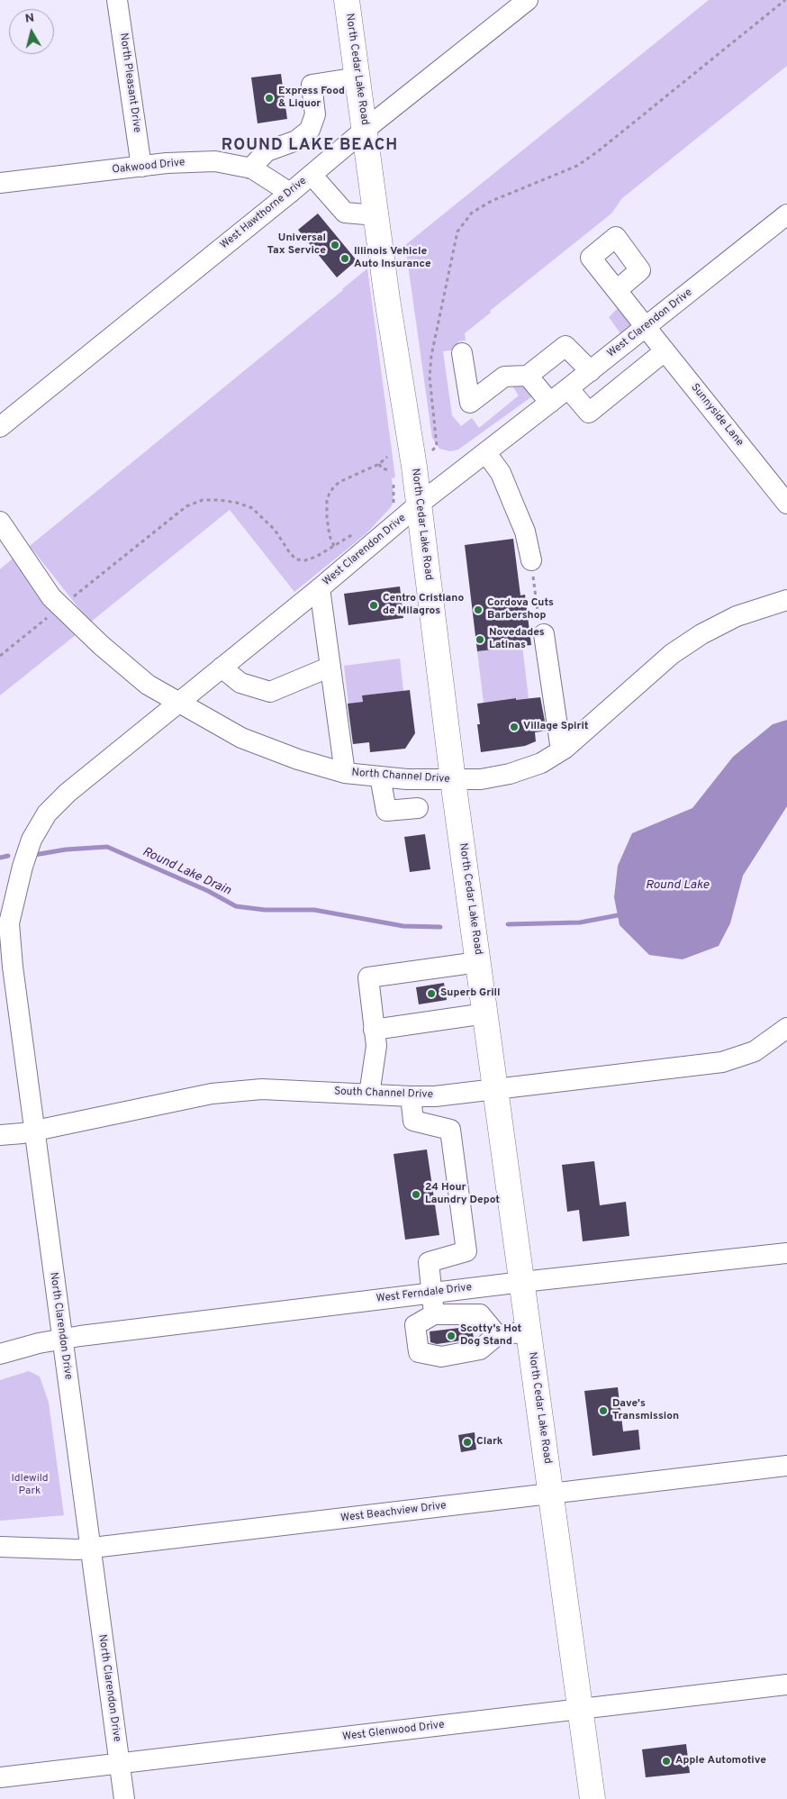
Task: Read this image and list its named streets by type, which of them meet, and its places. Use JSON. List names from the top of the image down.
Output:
{
  "streets": {
    "main road": ["North Cedar Lake Road"],
    "street": [
      "North Pleasant Drive",
      "Oakwood Drive",
      "West Hawthorne Drive",
      "West Clarendon Drive",
      "Sunnyside Lane",
      "North Channel Drive",
      "South Channel Drive",
      "West Ferndale Drive",
      "North Clarendon Drive",
      "West Beachview Drive",
      "West Glenwood Drive"
    ]
  },
  "crossings": [
    ["North Cedar Lake Road", "West Hawthorne Drive"],
    ["North Cedar Lake Road", "West Clarendon Drive"],
    ["North Cedar Lake Road", "North Channel Drive"],
    ["North Cedar Lake Road", "South Channel Drive"],
    ["North Cedar Lake Road", "West Ferndale Drive"],
    ["North Cedar Lake Road", "West Beachview Drive"],
    ["North Cedar Lake Road", "West Glenwood Drive"],
    ["North Pleasant Drive", "Oakwood Drive"],
    ["Oakwood Drive", "West Hawthorne Drive"],
    ["West Clarendon Drive", "Sunnyside Lane"],
    ["West Clarendon Drive", "North Channel Drive"],
    ["West Clarendon Drive", "North Clarendon Drive"],
    ["South Channel Drive", "North Clarendon Drive"],
    ["West Ferndale Drive", "North Clarendon Drive"],
    ["North Clarendon Drive", "West Beachview Drive"],
    ["North Clarendon Drive", "West Glenwood Drive"]
  ],
  "districts": ["ROUND LAKE BEACH"],
  "water": ["Round Lake Drain", "Round Lake"],
  "parks": ["Idlewild Park"],
  "places": [
    "Express Food & Liquor",
    "Universal Tax Service",
    "Illinois Vehicle Auto Insurance",
    "Centro Cristiano de Milagros",
    "Cordova Cuts Barbershop",
    "Novedades Latinas",
    "Village Spirit",
    "Superb Grill",
    "24 Hour Laundry Depot",
    "Scotty's Hot Dog Stand",
    "Dave's Transmission",
    "Clark",
    "Apple Automotive"
  ],
  "north": "top"
}
